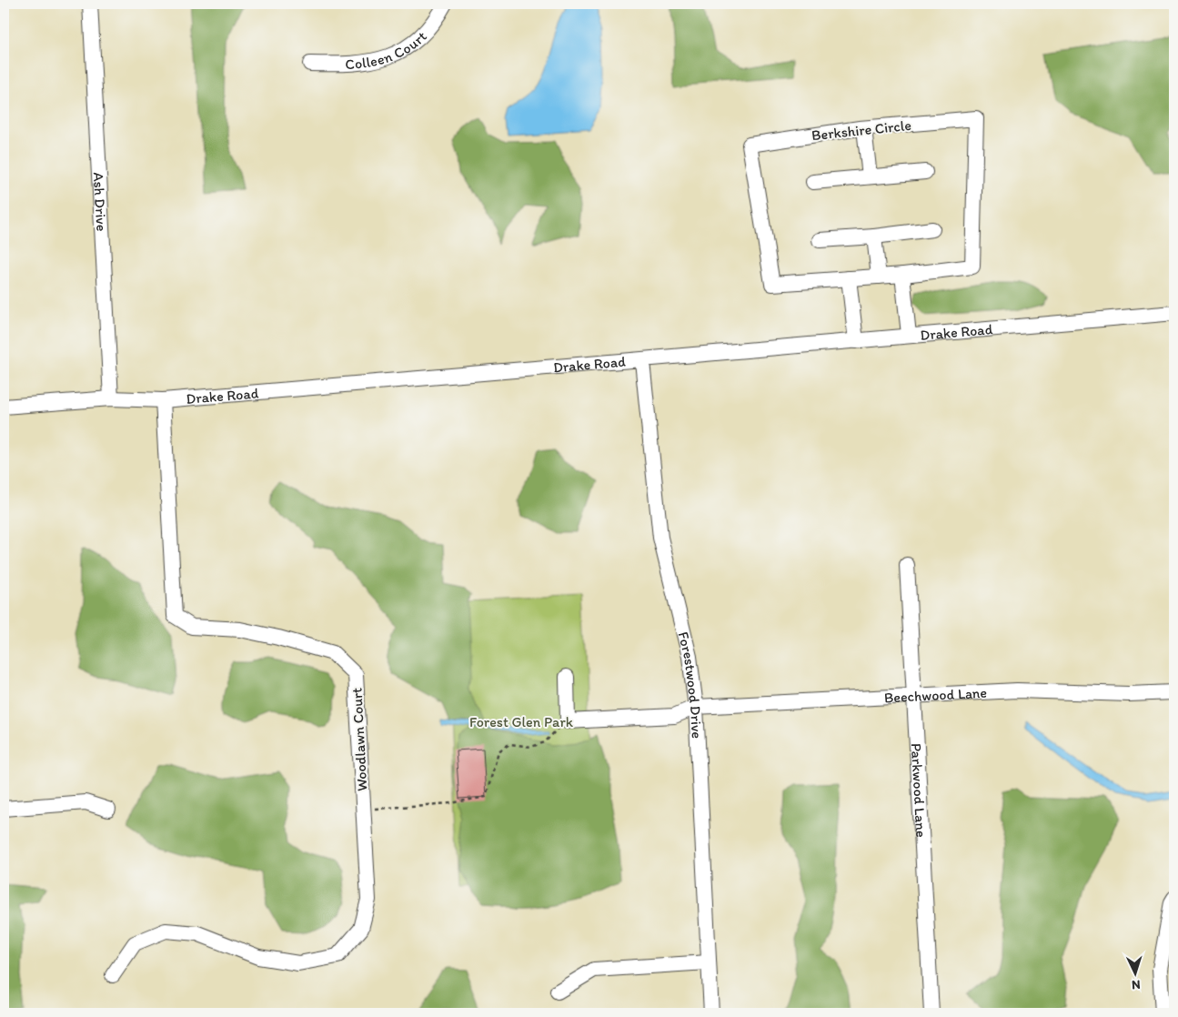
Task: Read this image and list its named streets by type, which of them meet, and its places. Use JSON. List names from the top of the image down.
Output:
{
  "streets": {
    "street": [
      "Colleen Court",
      "Berkshire Circle",
      "Ash Drive",
      "Drake Road",
      "Forestwood Drive",
      "Beechwood Lane",
      "Woodlawn Court",
      "Parkwood Lane"
    ]
  },
  "crossings": [
    ["Ash Drive", "Drake Road"],
    ["Drake Road", "Forestwood Drive"],
    ["Drake Road", "Woodlawn Court"],
    ["Forestwood Drive", "Beechwood Lane"],
    ["Beechwood Lane", "Parkwood Lane"]
  ],
  "parks": ["Forest Glen Park"],
  "north": "bottom"
}
